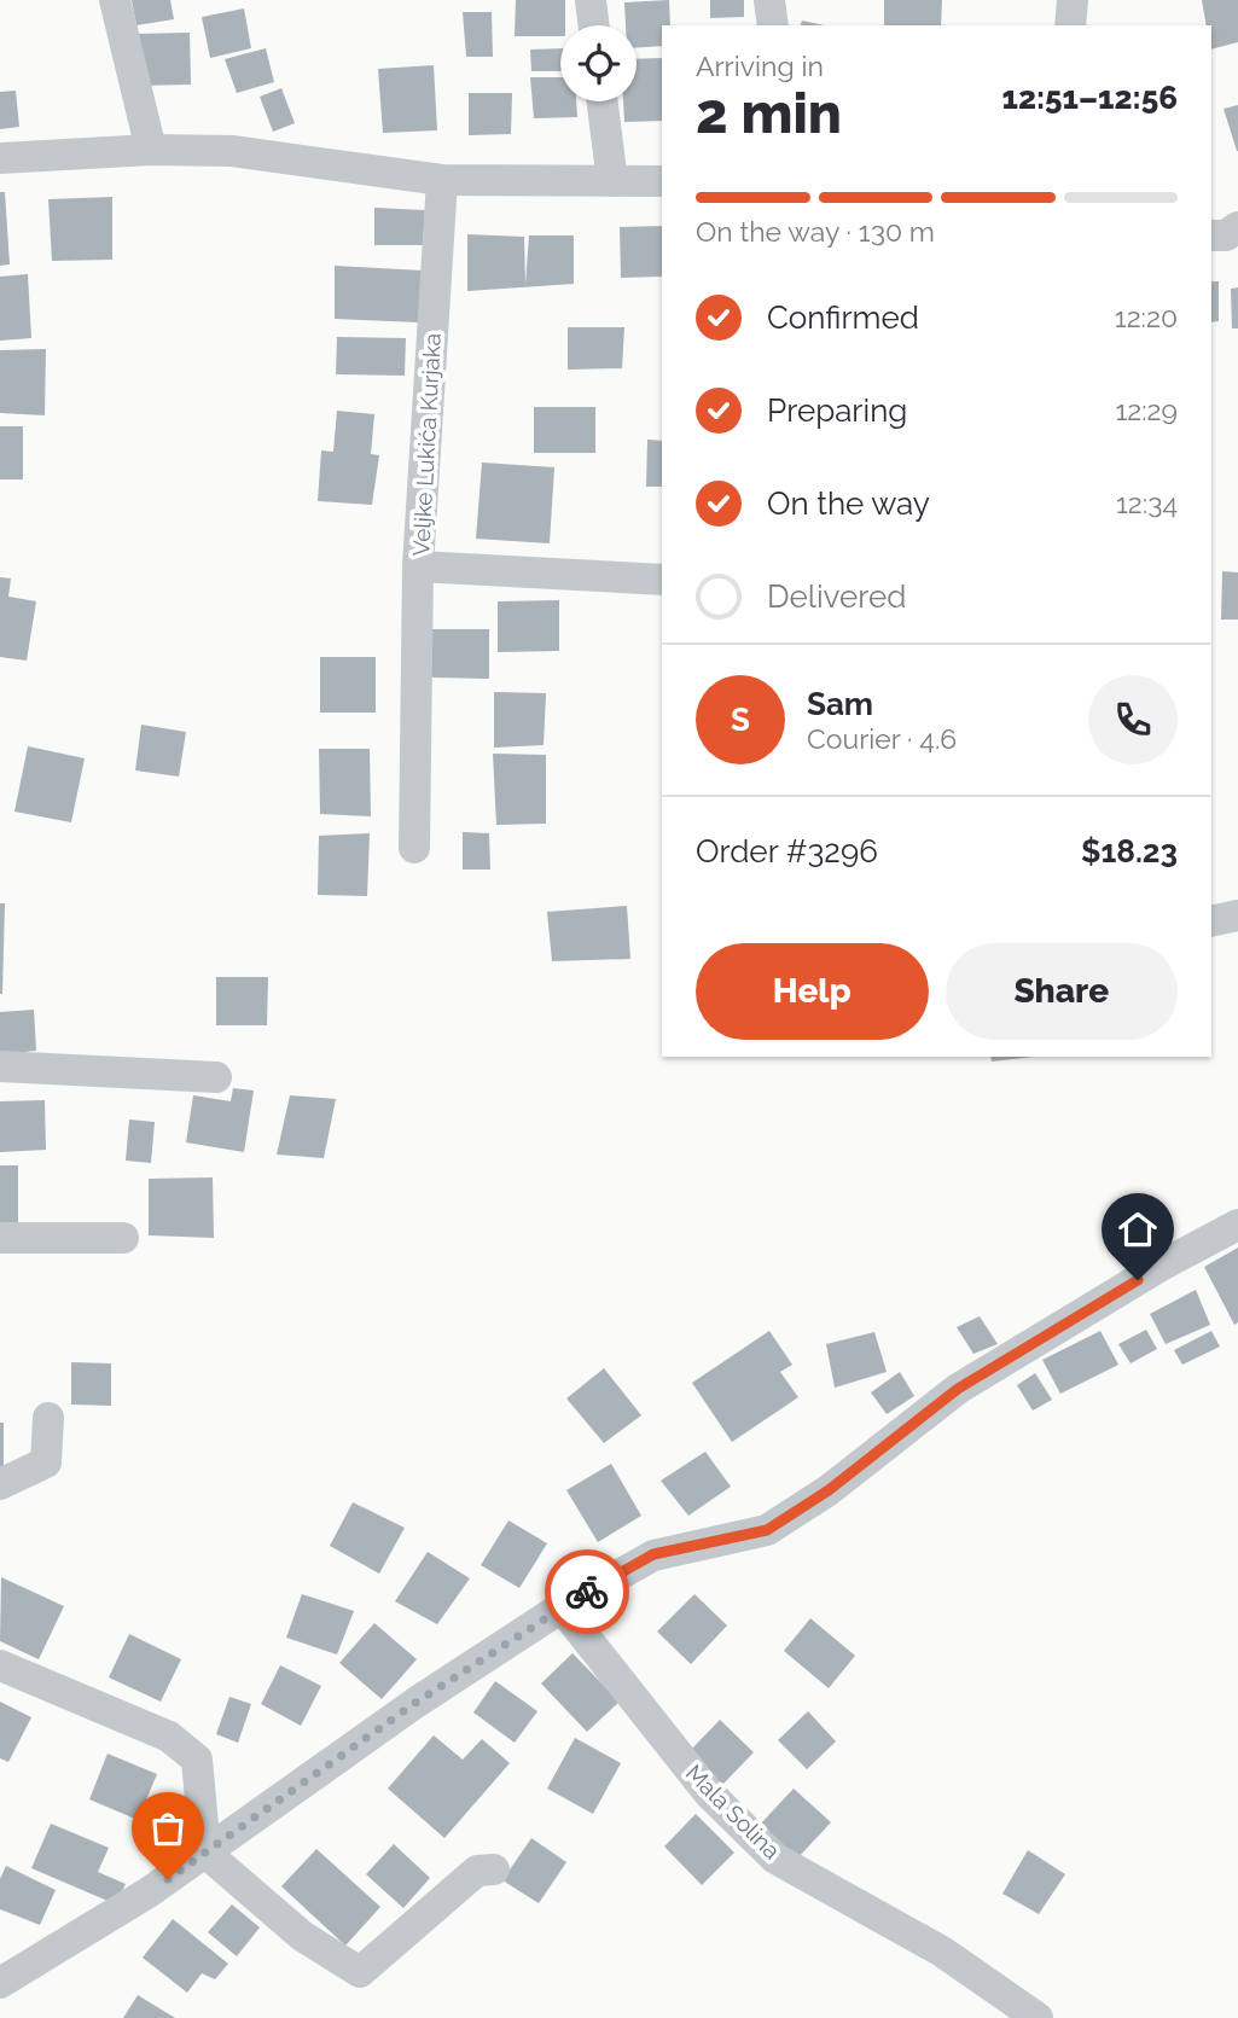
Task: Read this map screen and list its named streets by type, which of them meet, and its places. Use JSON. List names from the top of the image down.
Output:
{
  "streets": {
    "street": ["Veljke Lukića Kurjaka", "Mala Solina"]
  },
  "page": {
    "heading": ["2 min", "Arriving in", "12:51–12:56"],
    "panel": [
      "Sam",
      "Courier · 4.6",
      "Order #3296",
      "$18.23"
    ],
    "bar": "On the way · 130 m",
    "list": [
      ["Confirmed", "12:20"],
      ["Preparing", "12:29"],
      ["On the way", "12:34"],
      "Delivered"
    ],
    "round": "S",
    "buttons": ["Help", "Share"]
  }
}
